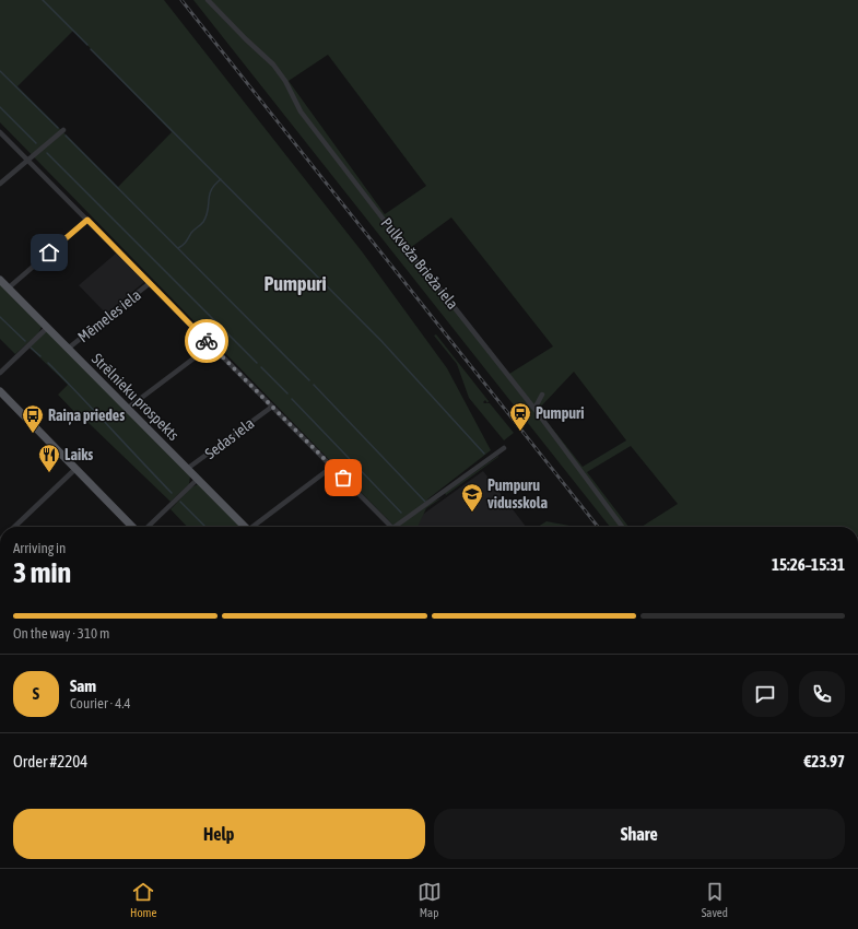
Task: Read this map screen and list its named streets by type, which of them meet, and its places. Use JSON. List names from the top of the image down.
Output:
{
  "streets": {
    "main road": ["Strēlnieku prospekts"],
    "street": ["Pulkveža Brieža iela", "Mēmeles iela", "Sedas iela"]
  },
  "crossings": [
    ["Mēmeles iela", "Strēlnieku prospekts"],
    ["Strēlnieku prospekts", "Sedas iela"]
  ],
  "districts": ["Pumpuri"],
  "places": {
    "station": ["Pumpuri"],
    "bus stop": ["Raiņa priedes"],
    "restaurant": ["Laiks"],
    "school or university": ["Pumpuru vidusskola"]
  },
  "page": {
    "heading": ["3 min", "Arriving in", "15:26–15:31"],
    "panel": [
      "Sam",
      "Courier · 4.4",
      "Order #2204",
      "€23.97"
    ],
    "bar": "On the way · 310 m",
    "round": "S",
    "buttons": ["Help", "Share"],
    "tabs": ["Home", "Map", "Saved"]
  }
}
